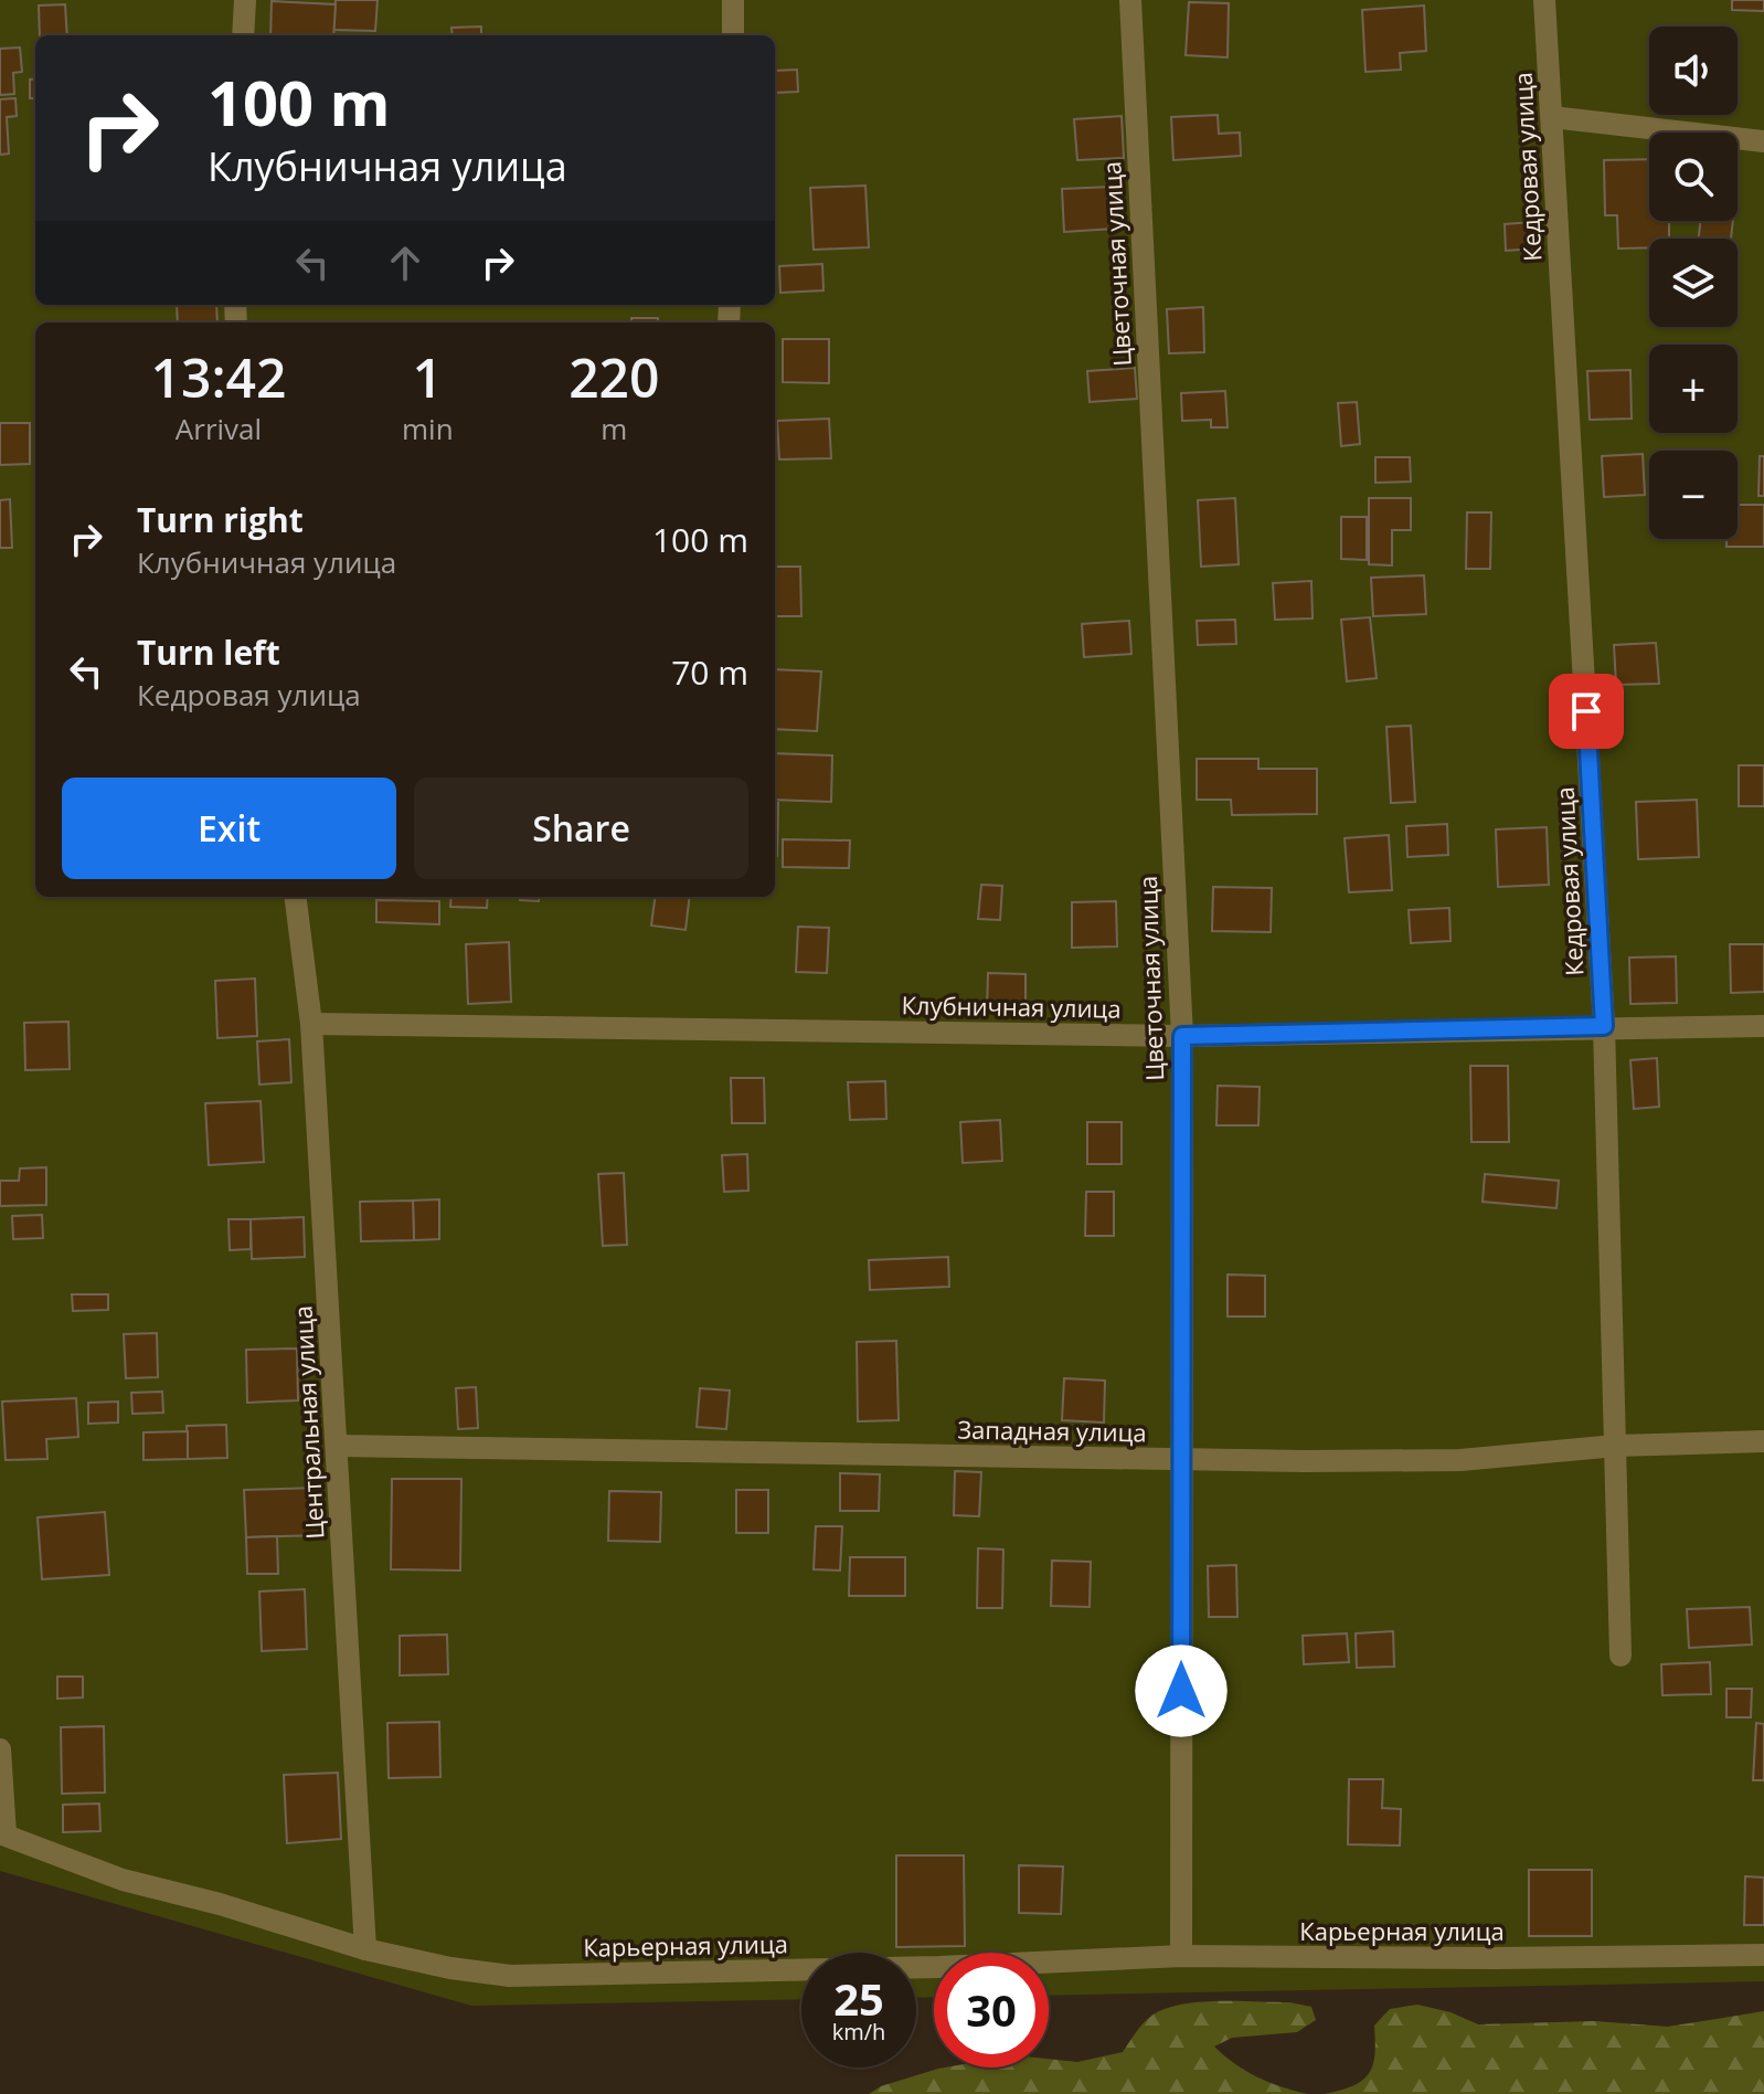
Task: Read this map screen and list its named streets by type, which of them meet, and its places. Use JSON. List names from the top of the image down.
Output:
{
  "streets": {
    "street": [
      "Кедровая улица",
      "Цветочная улица",
      "Клубничная улица",
      "Центральная улица",
      "Западная улица",
      "Карьерная улица"
    ]
  },
  "crossings": [
    ["Кедровая улица", "Клубничная улица"],
    ["Кедровая улица", "Западная улица"],
    ["Цветочная улица", "Клубничная улица"],
    ["Цветочная улица", "Западная улица"],
    ["Цветочная улица", "Карьерная улица"],
    ["Клубничная улица", "Центральная улица"],
    ["Центральная улица", "Западная улица"],
    ["Центральная улица", "Карьерная улица"]
  ],
  "page": {
    "map_buttons": ["+", "−"],
    "turn": ["100 m", "Клубничная улица"],
    "eta": [
      "13:42",
      "Arrival",
      "1",
      "min",
      "220",
      "m"
    ],
    "list": [
      {
        "name": "Turn right",
        "note": "Клубничная улица",
        "value": "100 m"
      },
      {
        "name": "Turn left",
        "note": "Кедровая улица",
        "value": "70 m"
      }
    ],
    "buttons": ["Exit", "Share"],
    "speed": "25 km/h",
    "limit": "30"
  }
}
